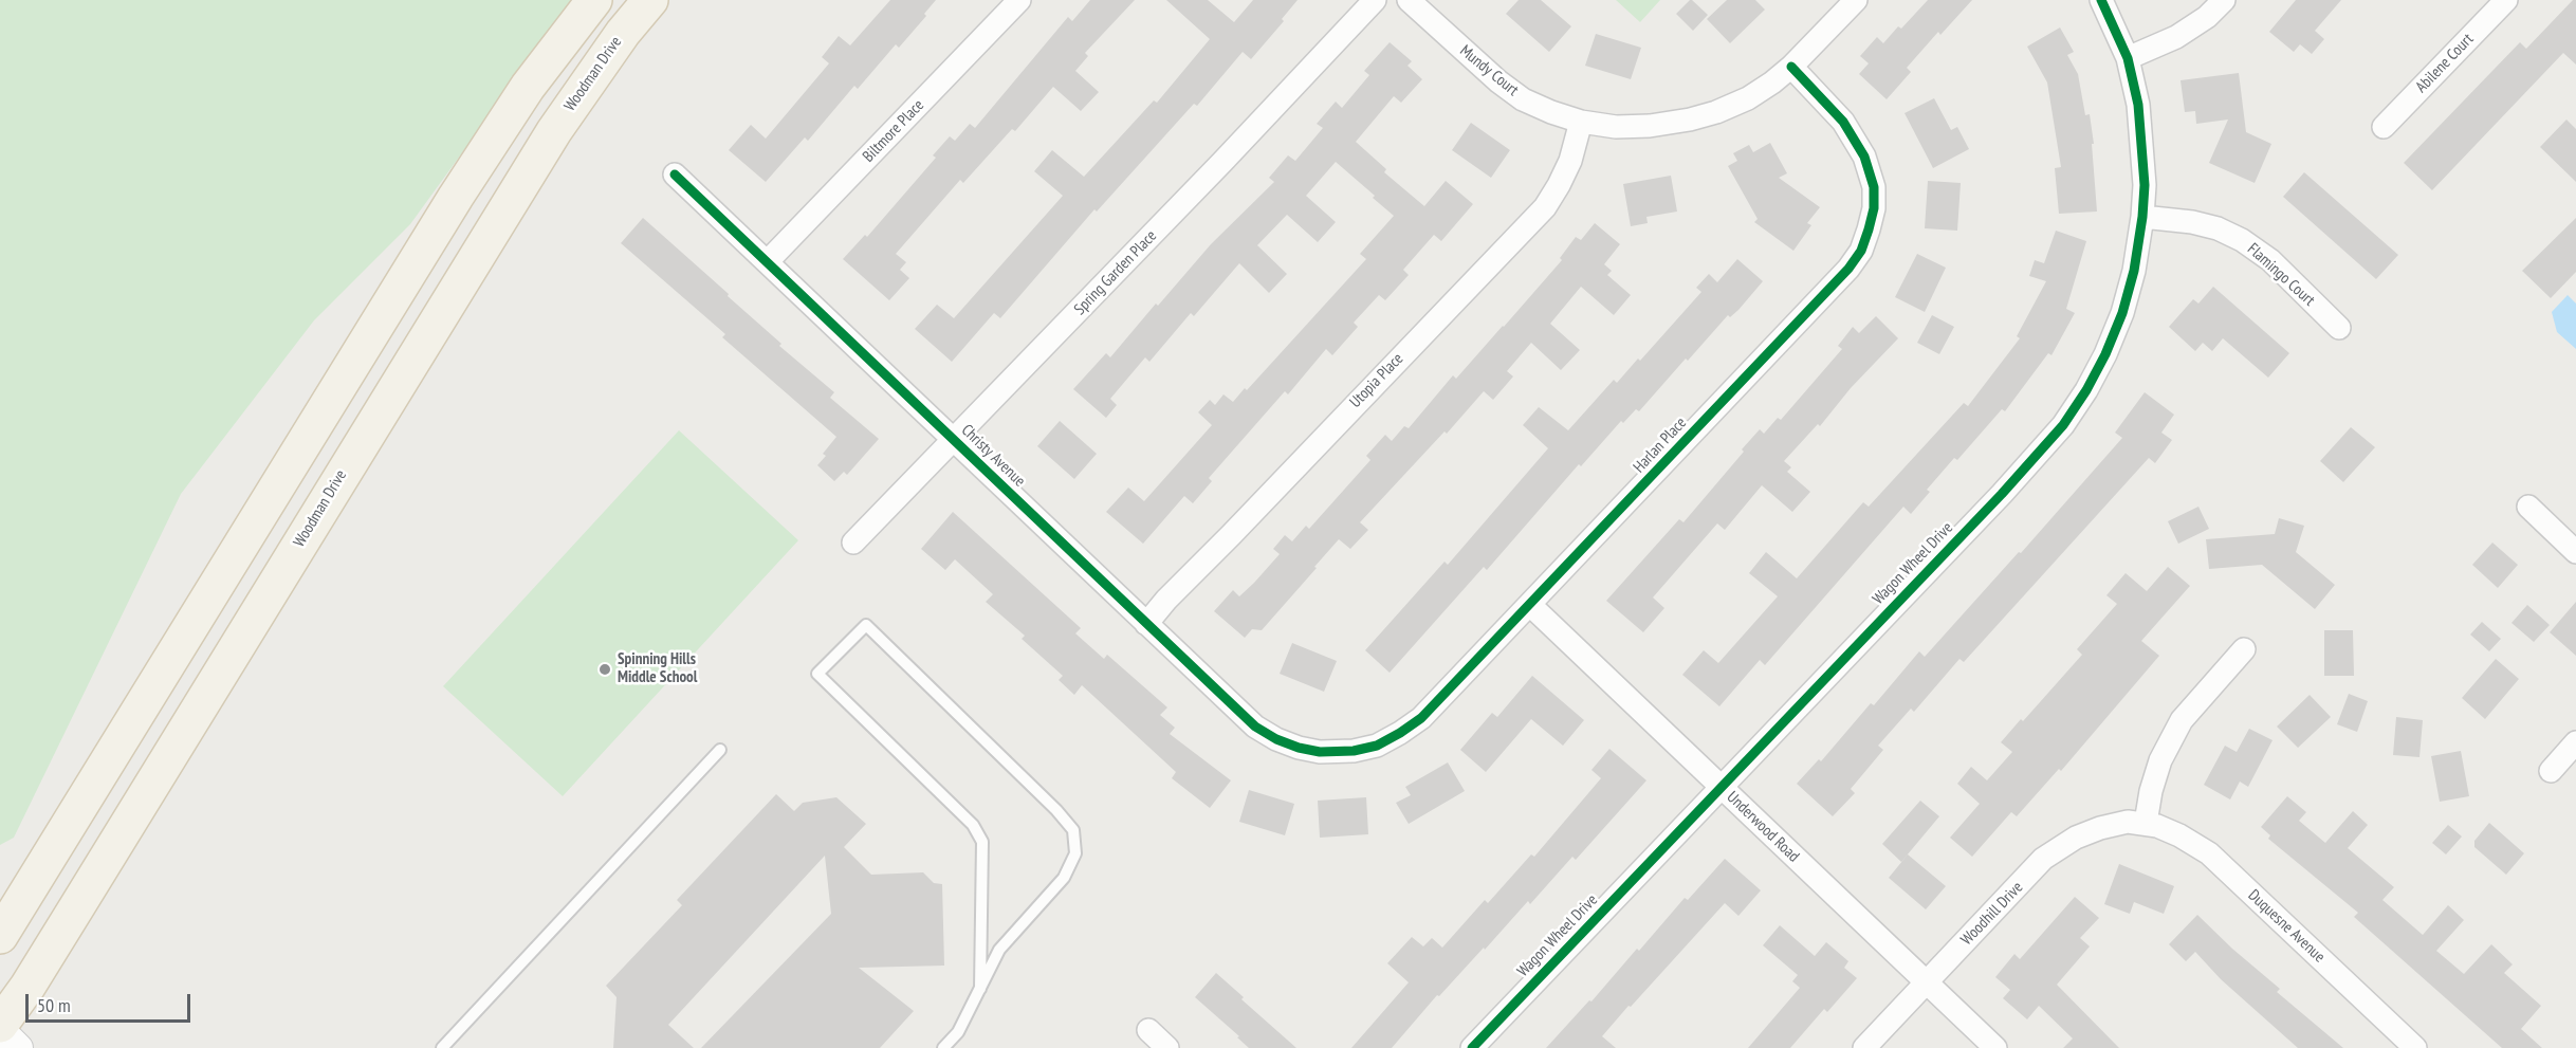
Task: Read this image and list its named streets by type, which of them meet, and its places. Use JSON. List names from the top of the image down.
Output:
{
  "streets": {
    "main road": ["Woodman Drive"],
    "street": [
      "Abilene Court",
      "Mundy Court",
      "Biltmore Place",
      "Spring Garden Place",
      "Flamingo Court",
      "Utopia Place",
      "Harlan Place",
      "Christy Avenue",
      "Wagon Wheel Drive",
      "Underwood Road",
      "Woodhill Drive",
      "Duquesne Avenue"
    ]
  },
  "crossings": [
    ["Mundy Court", "Utopia Place"],
    ["Mundy Court", "Harlan Place"],
    ["Biltmore Place", "Christy Avenue"],
    ["Spring Garden Place", "Christy Avenue"],
    ["Flamingo Court", "Wagon Wheel Drive"],
    ["Utopia Place", "Christy Avenue"],
    ["Harlan Place", "Christy Avenue"],
    ["Harlan Place", "Underwood Road"],
    ["Wagon Wheel Drive", "Underwood Road"],
    ["Underwood Road", "Woodhill Drive"],
    ["Woodhill Drive", "Duquesne Avenue"]
  ],
  "places": ["Spinning Hills Middle School"],
  "scale_bar": "50 m"
}
